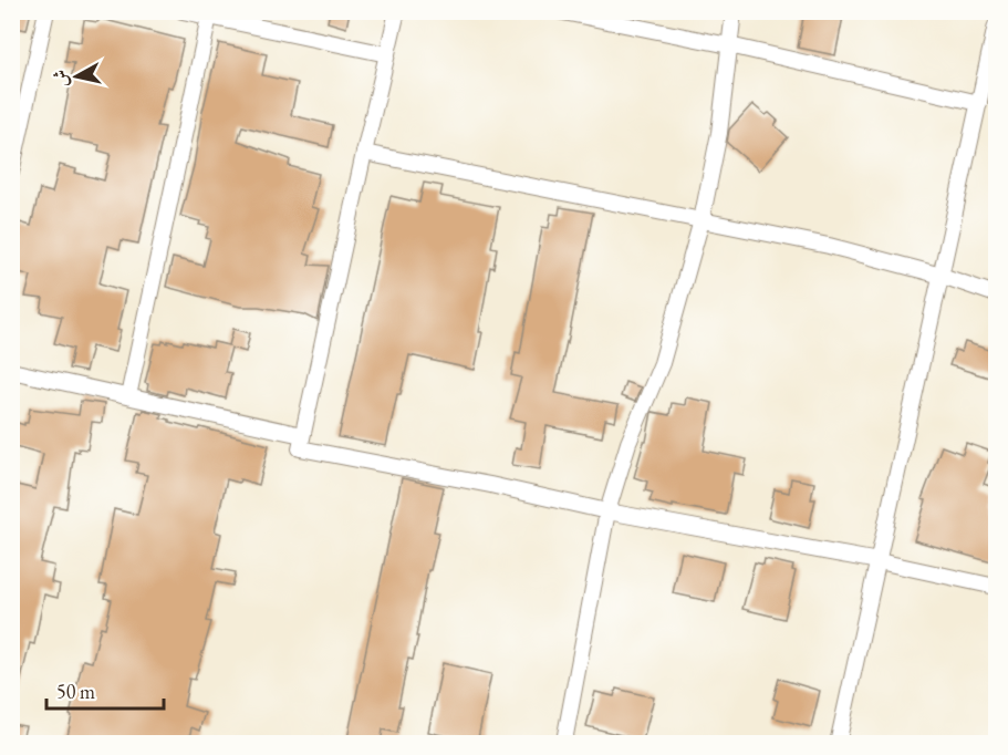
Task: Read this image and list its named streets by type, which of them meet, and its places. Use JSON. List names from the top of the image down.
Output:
{
  "scale_bar": "50 m",
  "north": "left"
}
